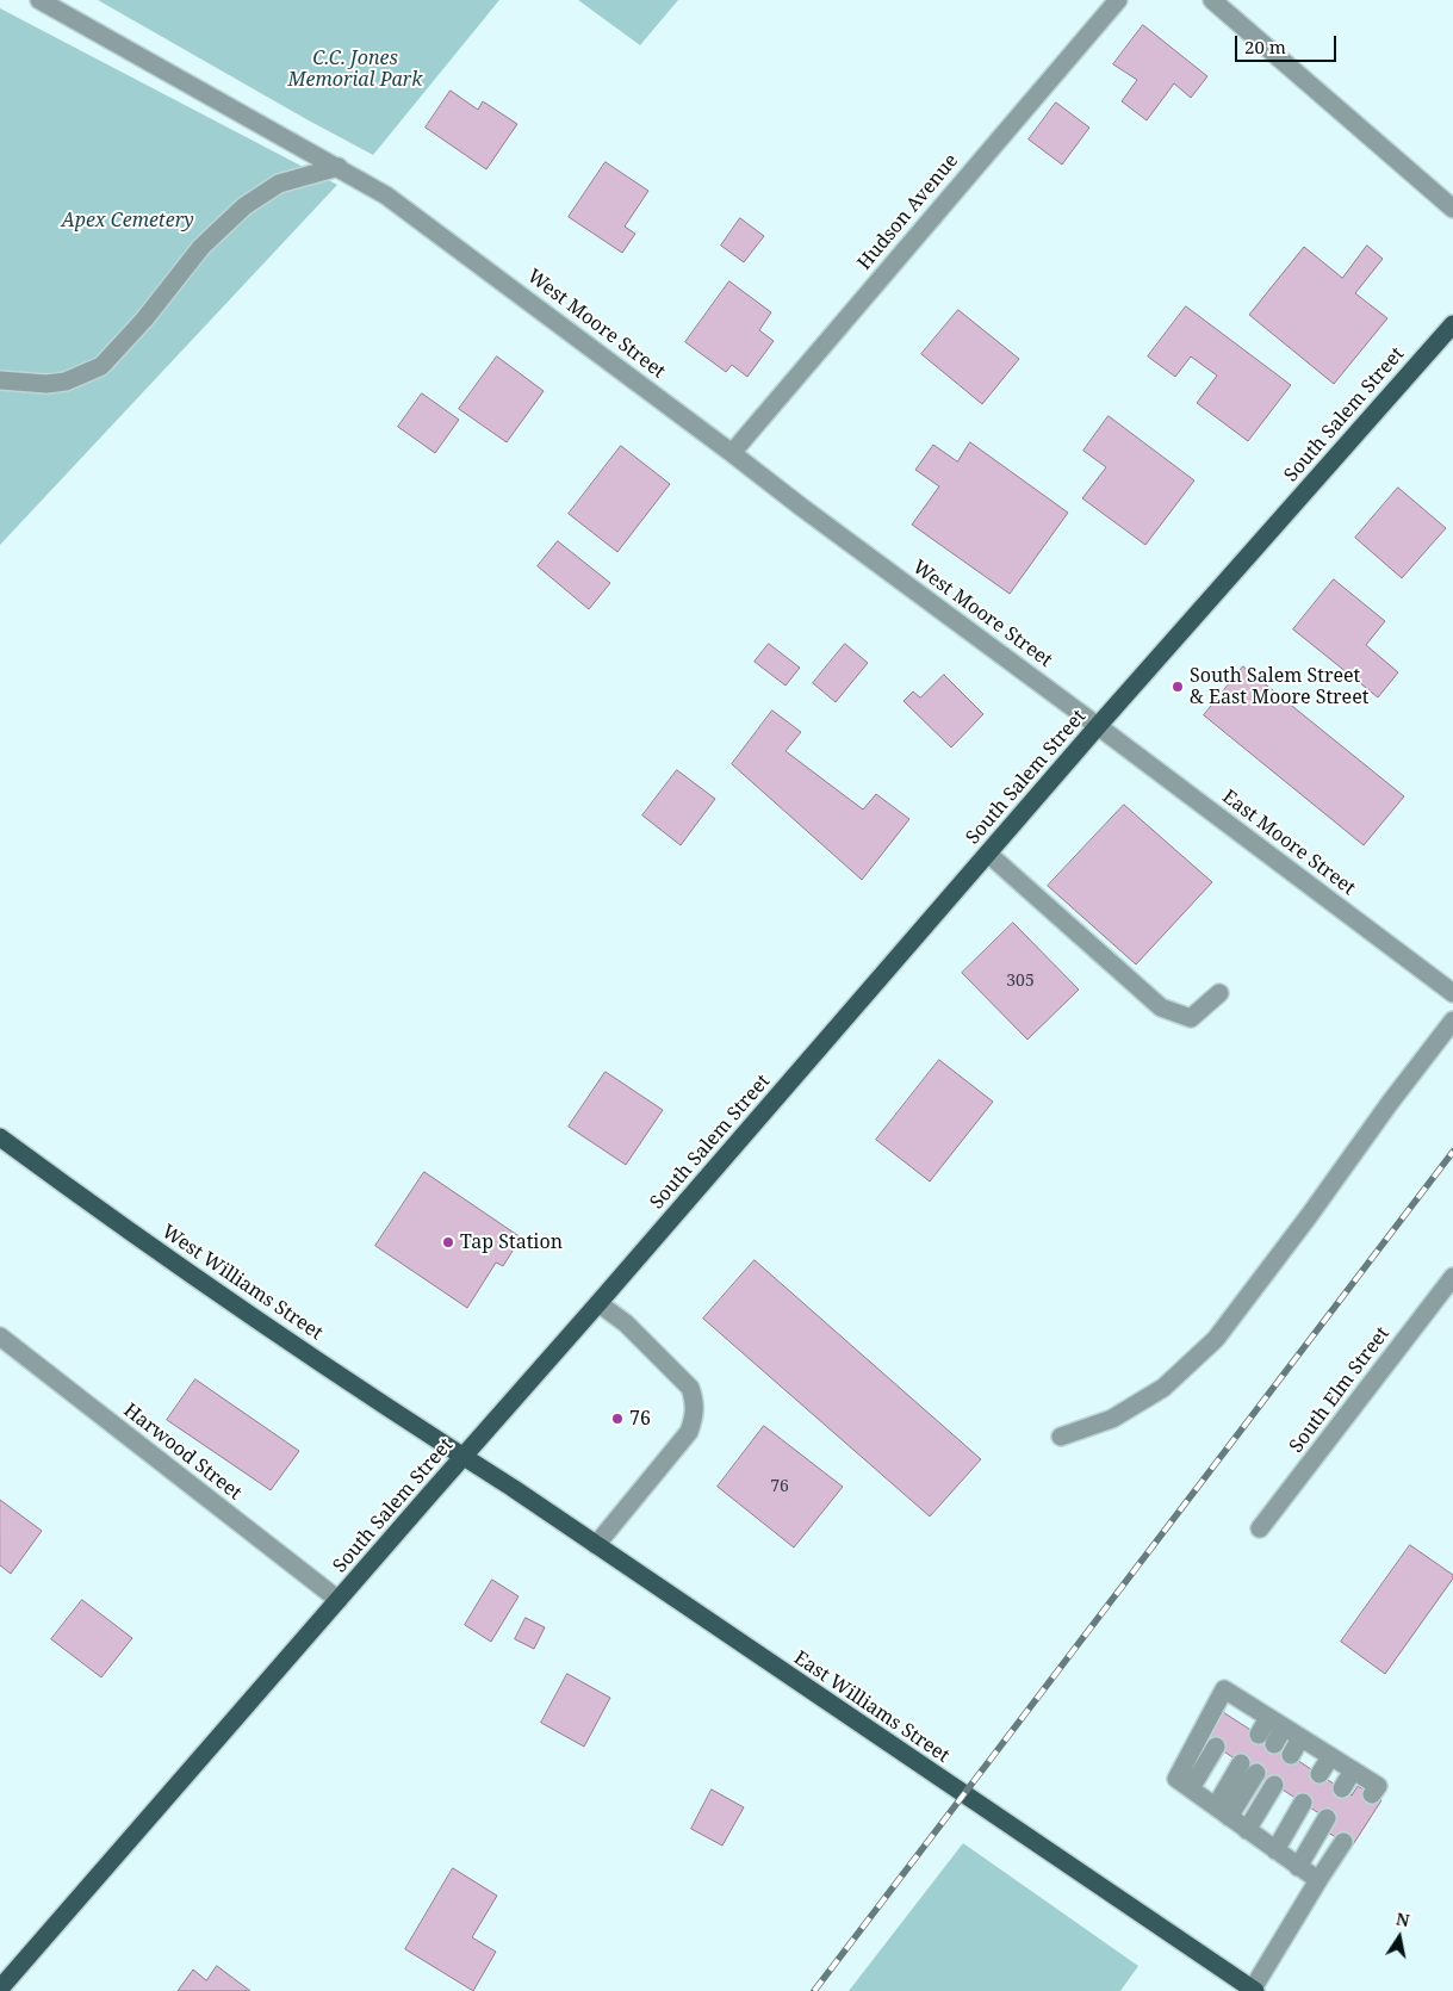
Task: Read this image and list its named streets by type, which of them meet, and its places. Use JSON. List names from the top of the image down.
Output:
{
  "streets": {
    "main road": ["South Salem Street", "West Williams Street", "East Williams Street"],
    "street": [
      "Hudson Avenue",
      "West Moore Street",
      "East Moore Street",
      "South Elm Street",
      "Harwood Street"
    ]
  },
  "crossings": [
    ["Hudson Avenue", "West Moore Street"],
    ["West Moore Street", "South Salem Street"],
    ["West Moore Street", "East Moore Street"],
    ["South Salem Street", "East Moore Street"],
    ["South Salem Street", "West Williams Street"],
    ["South Salem Street", "Harwood Street"],
    ["South Salem Street", "East Williams Street"],
    ["West Williams Street", "East Williams Street"]
  ],
  "parks": ["C.C. Jones Memorial Park", "Apex Cemetery"],
  "places": ["South Salem Street & East Moore Street", "Tap Station", "76"],
  "house_numbers": ["305", "76"],
  "scale_bar": "20 m",
  "north": "top"
}
